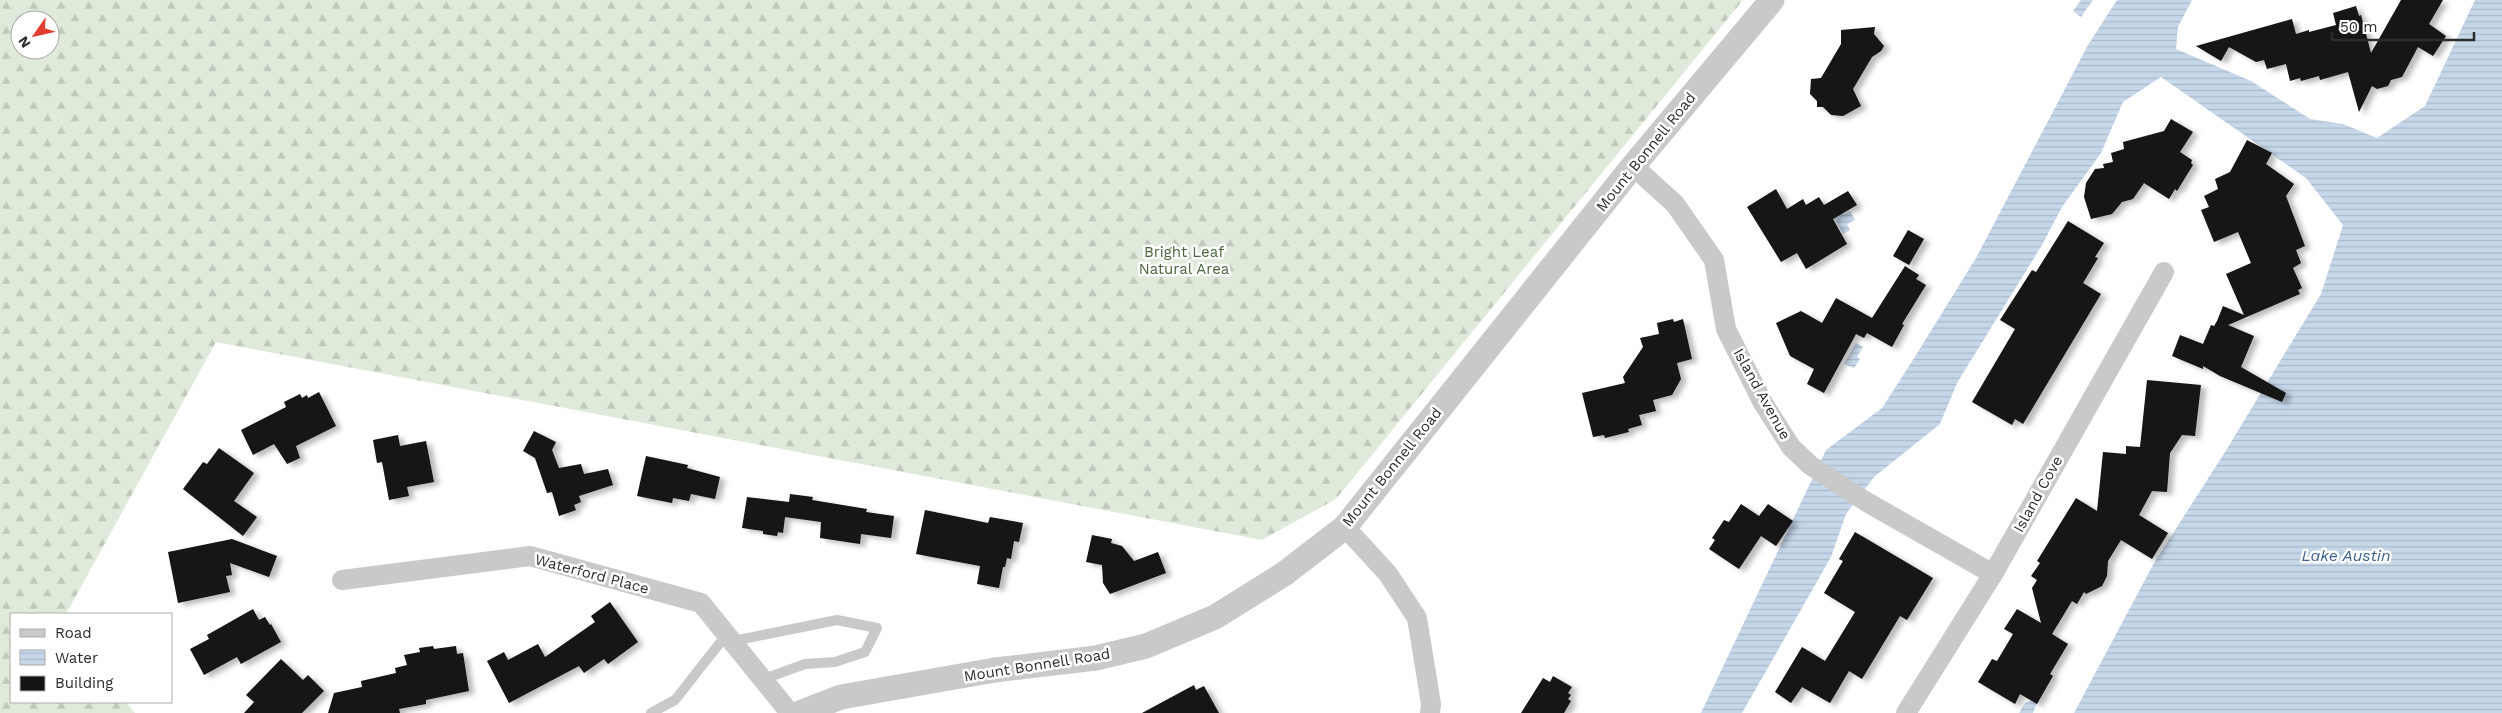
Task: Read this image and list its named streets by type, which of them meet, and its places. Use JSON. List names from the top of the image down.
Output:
{
  "streets": {
    "street": [
      "Mount Bonnell Road",
      "Island Avenue",
      "Island Cove",
      "Waterford Place"
    ]
  },
  "crossings": [
    ["Mount Bonnell Road", "Island Avenue"],
    ["Island Avenue", "Island Cove"]
  ],
  "water": ["Lake Austin"],
  "parks": ["Bright Leaf Natural Area"],
  "legend": ["Road", "Water", "Building"],
  "scale_bar": "50 m",
  "north": "bottom left"
}
